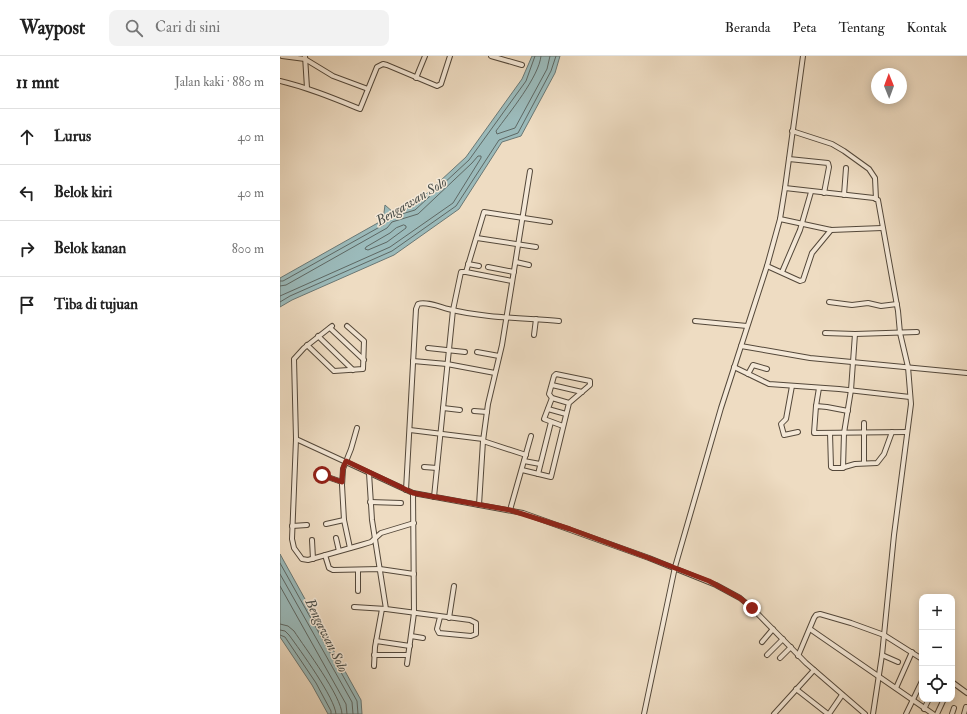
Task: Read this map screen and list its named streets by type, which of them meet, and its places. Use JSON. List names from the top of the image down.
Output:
{
  "water": ["Bengawan Solo"],
  "north": "top",
  "page": {
    "header": "Waypost",
    "search": "Cari di sini",
    "nav": [
      "Beranda",
      "Peta",
      "Tentang",
      "Kontak"
    ],
    "heading": ["11 mnt", "Jalan kaki · 880 m"],
    "list": [
      ["Lurus", "40 m"],
      ["Belok kiri", "40 m"],
      ["Belok kanan", "800 m"],
      "Tiba di tujuan"
    ],
    "map_buttons": ["+", "−"]
  }
}
